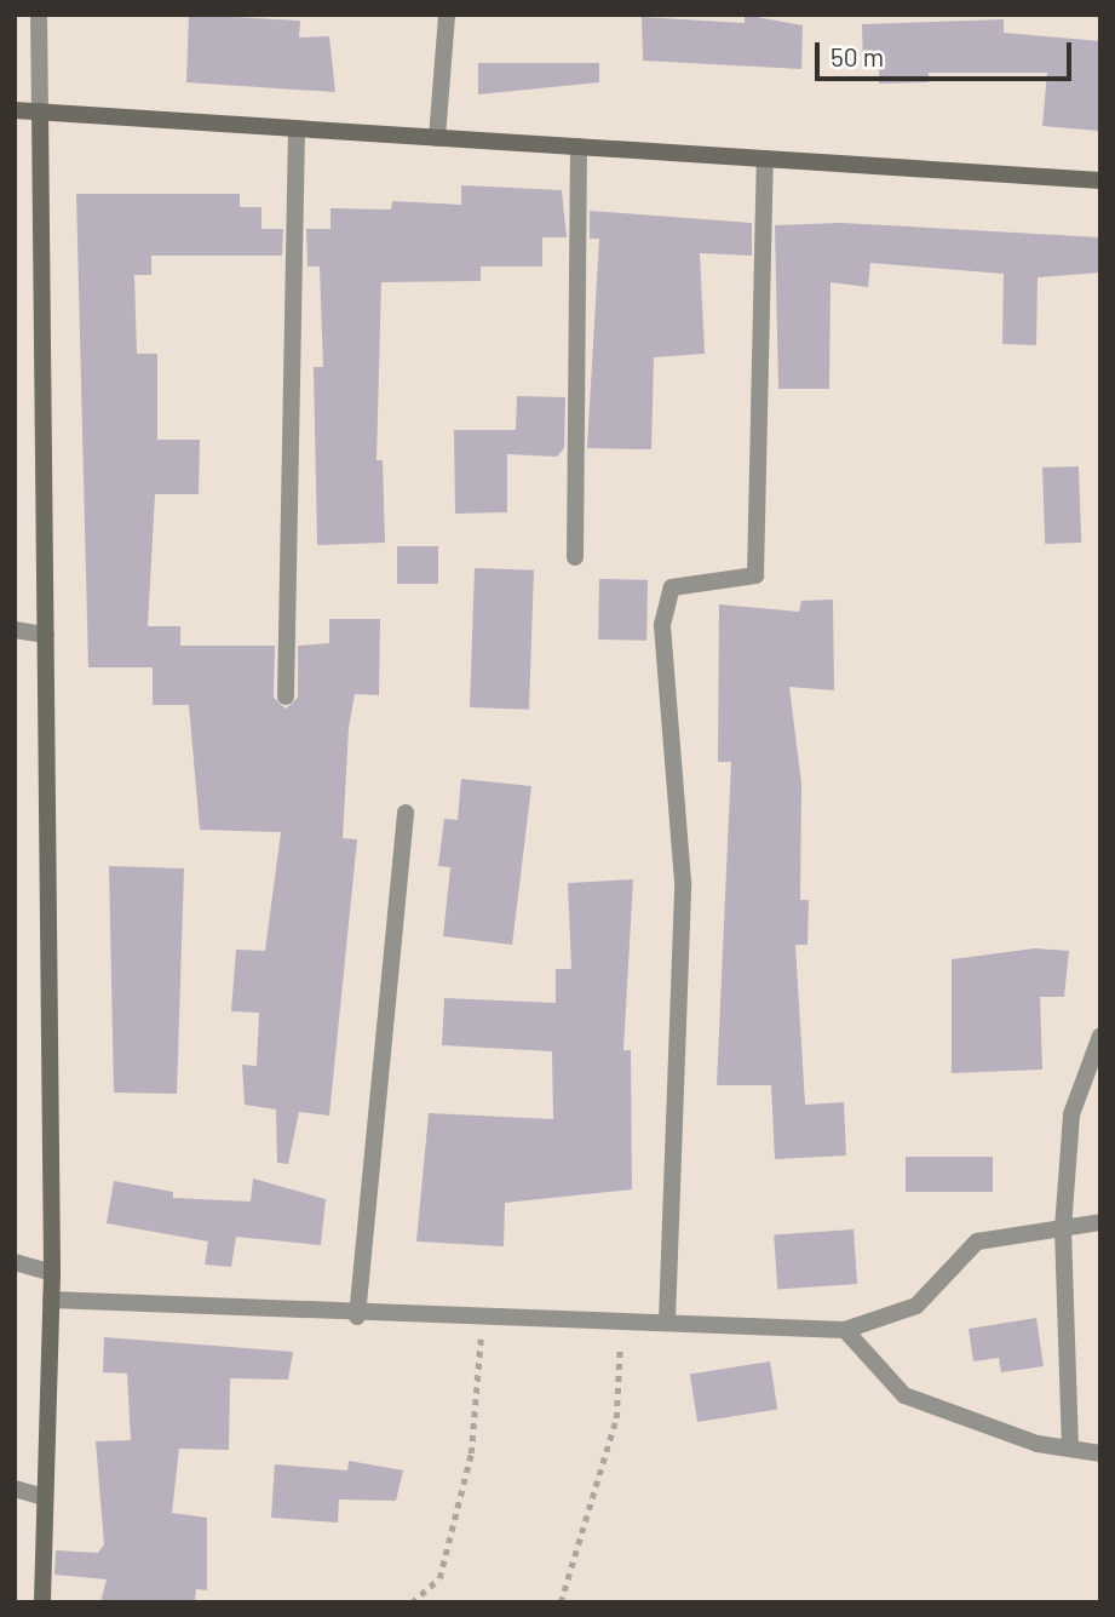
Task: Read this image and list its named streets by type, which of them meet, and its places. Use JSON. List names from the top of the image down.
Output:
{
  "scale_bar": "50 m"
}
